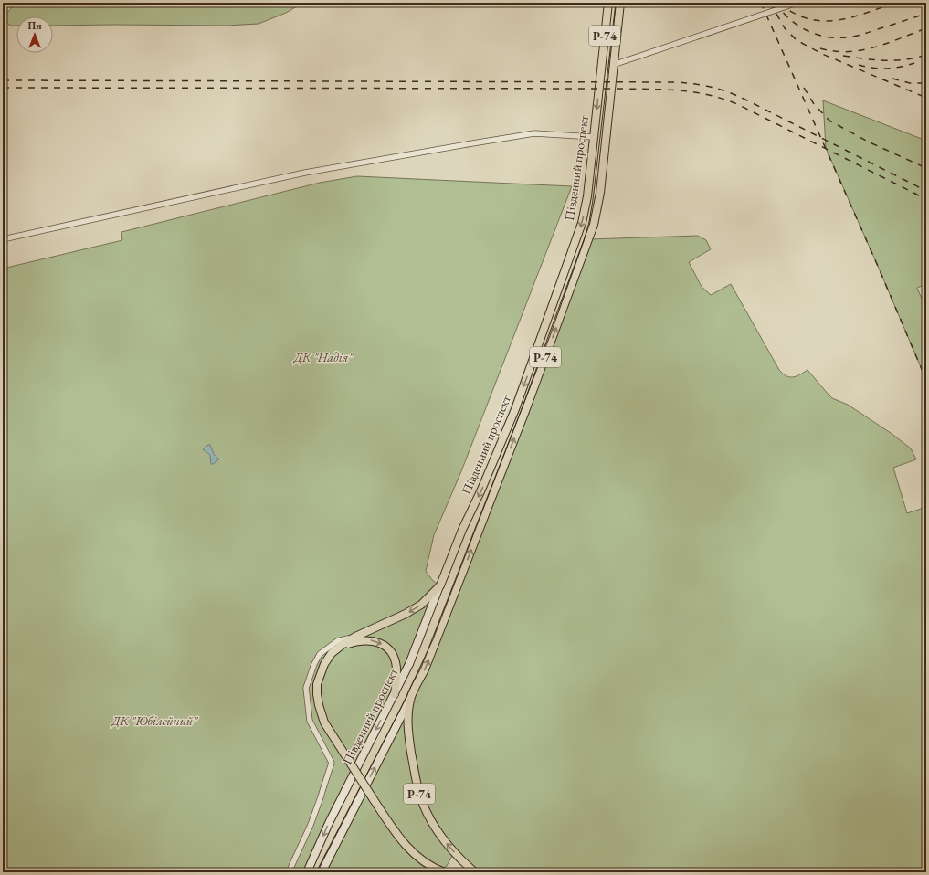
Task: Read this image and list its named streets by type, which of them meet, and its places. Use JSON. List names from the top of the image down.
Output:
{
  "streets": {
    "main road": ["Р-74", "Південний проспект"]
  },
  "crossings": [
    ["Р-74", "Південний проспект"]
  ],
  "parks": ["ДК \"Надія\"", "ДК \"Юбілейний\""],
  "north": "top"
}
